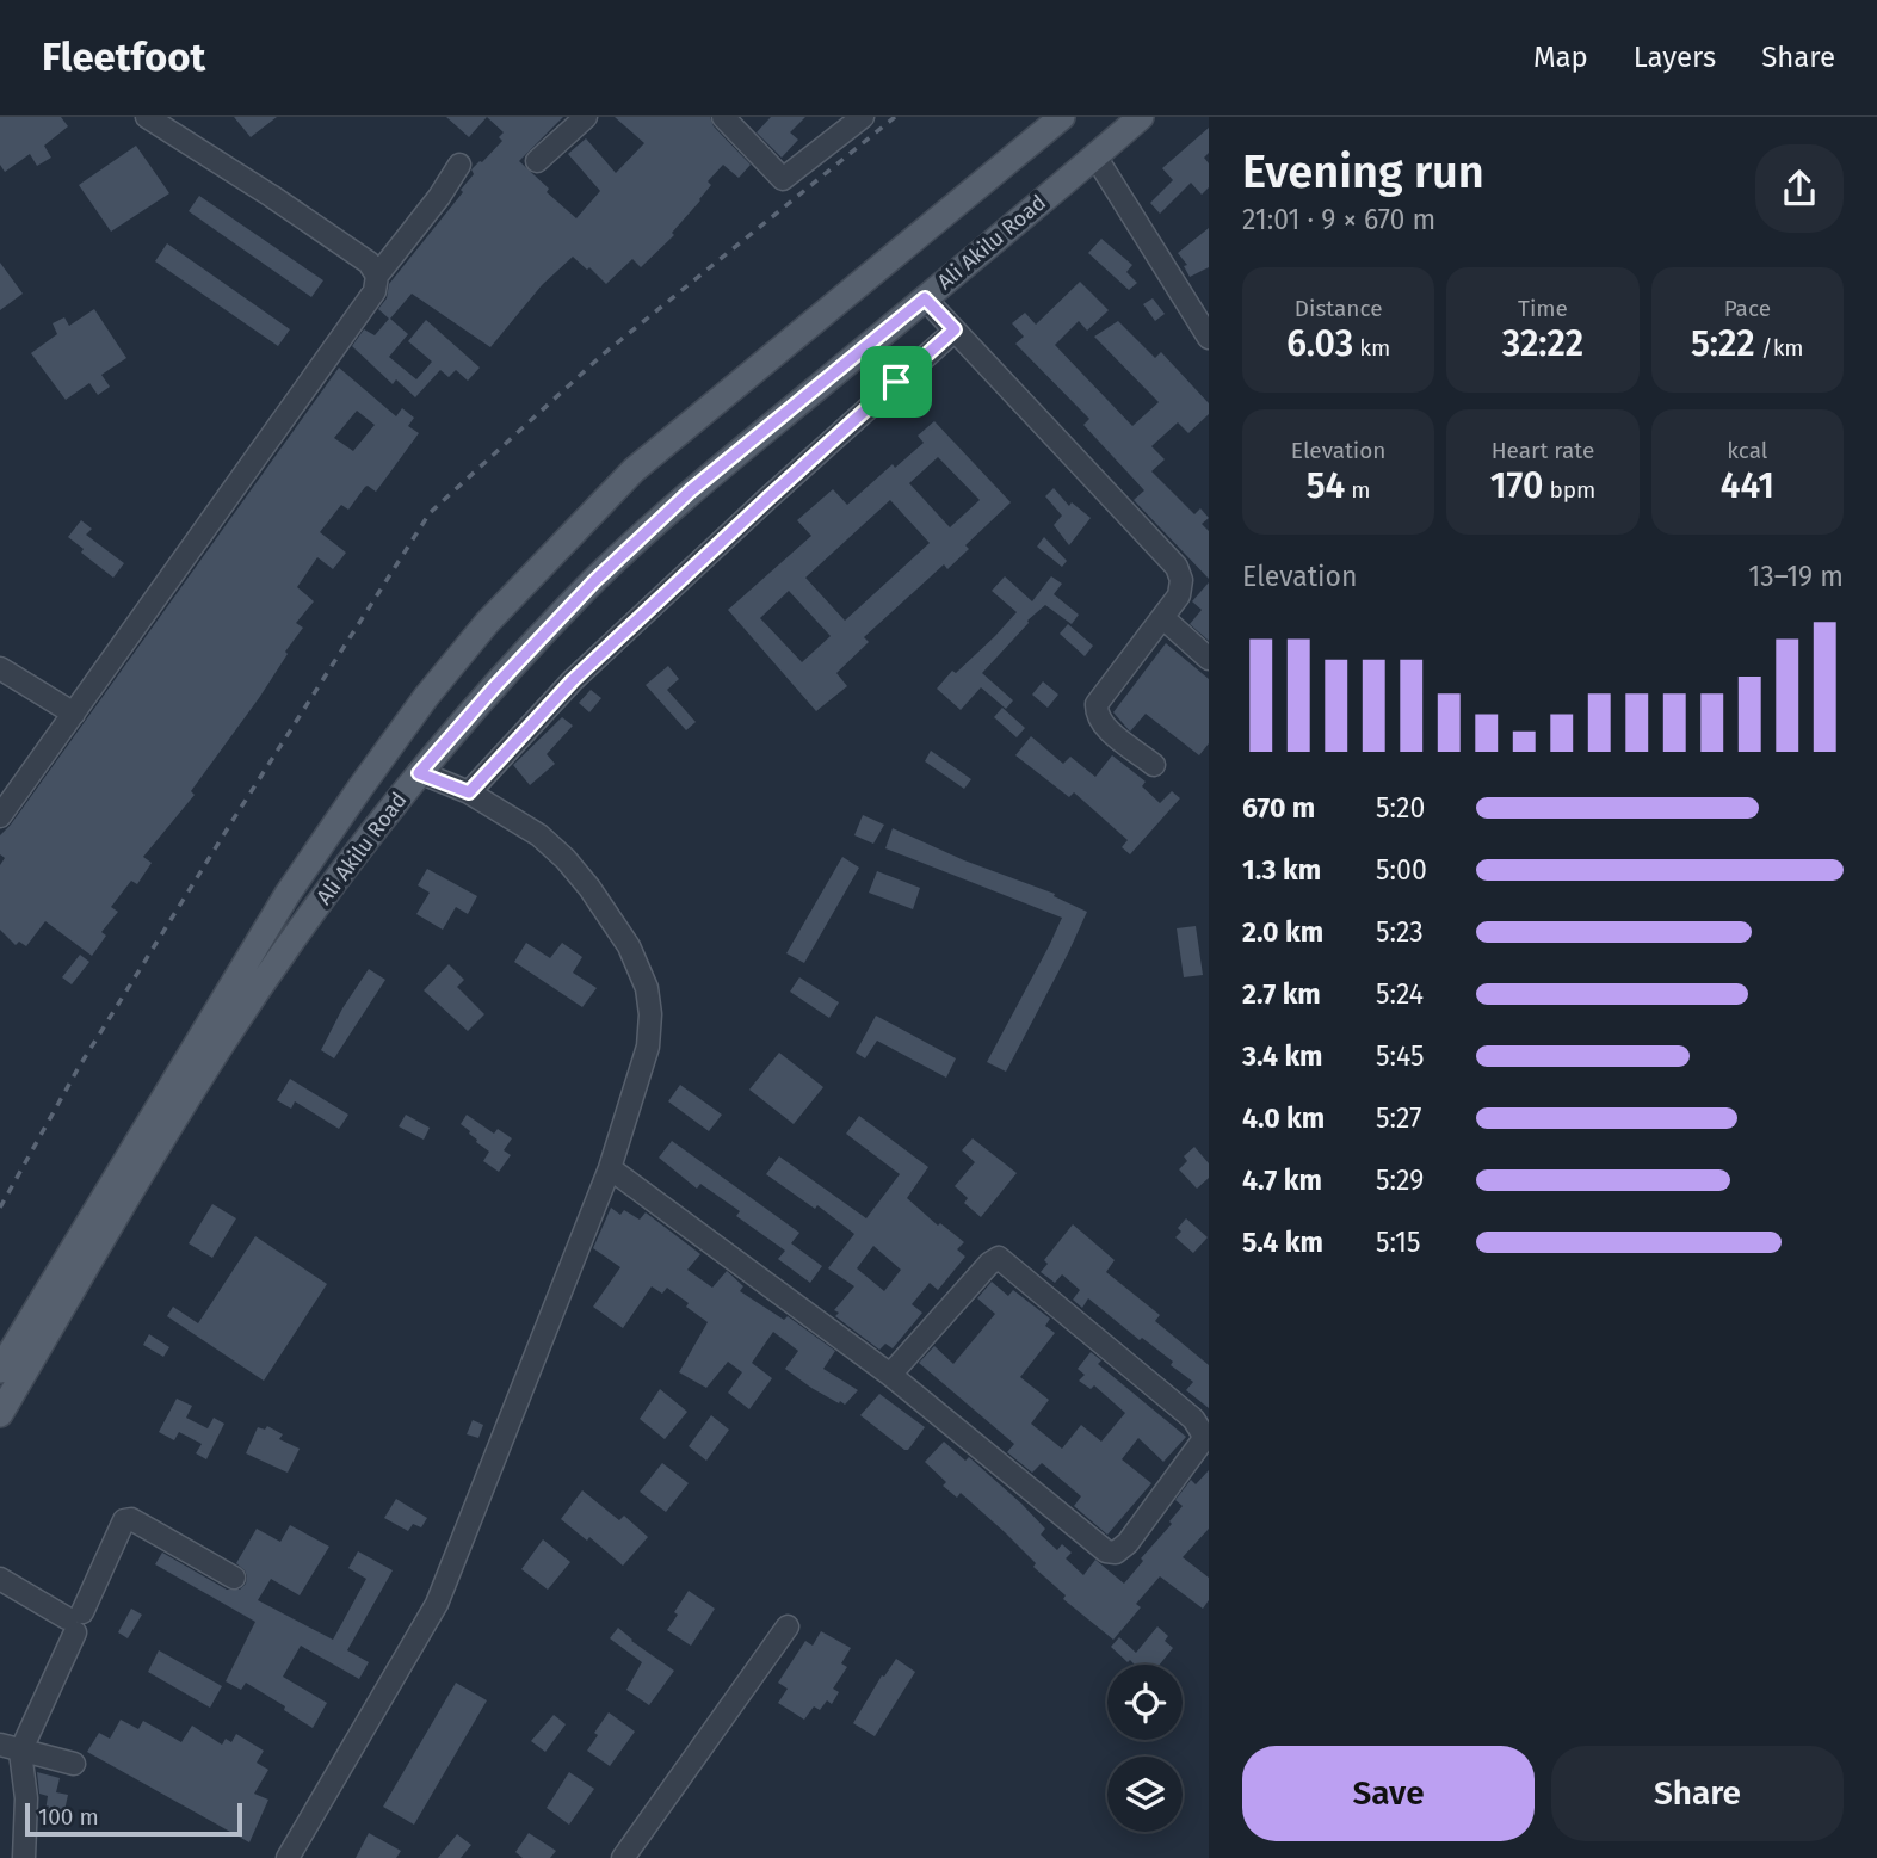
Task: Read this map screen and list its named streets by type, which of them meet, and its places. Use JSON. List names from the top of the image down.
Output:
{
  "streets": {
    "main road": ["Ali Akilu Road"]
  },
  "scale_bar": "100 m",
  "page": {
    "header": "Fleetfoot",
    "nav": ["Map", "Layers", "Share"],
    "heading": ["Evening run", "21:01 · 9 × 670 m"],
    "stats": [
      ["Distance", "6.03 km"],
      ["Time", "32:22"],
      ["Pace", "5:22 /km"],
      ["Elevation", "54 m"],
      ["Heart rate", "170 bpm"],
      ["kcal", "441"]
    ],
    "chart": ["Elevation", "13–19 m"],
    "list": [
      {
        "name": "670 m",
        "note": "5:20"
      },
      {
        "name": "1.3 km",
        "note": "5:00"
      },
      {
        "name": "2.0 km",
        "note": "5:23"
      },
      {
        "name": "2.7 km",
        "note": "5:24"
      },
      {
        "name": "3.4 km",
        "note": "5:45"
      },
      {
        "name": "4.0 km",
        "note": "5:27"
      },
      {
        "name": "4.7 km",
        "note": "5:29"
      },
      {
        "name": "5.4 km",
        "note": "5:15"
      }
    ],
    "buttons": ["Save", "Share"],
    "scale": "100 m"
  }
}
